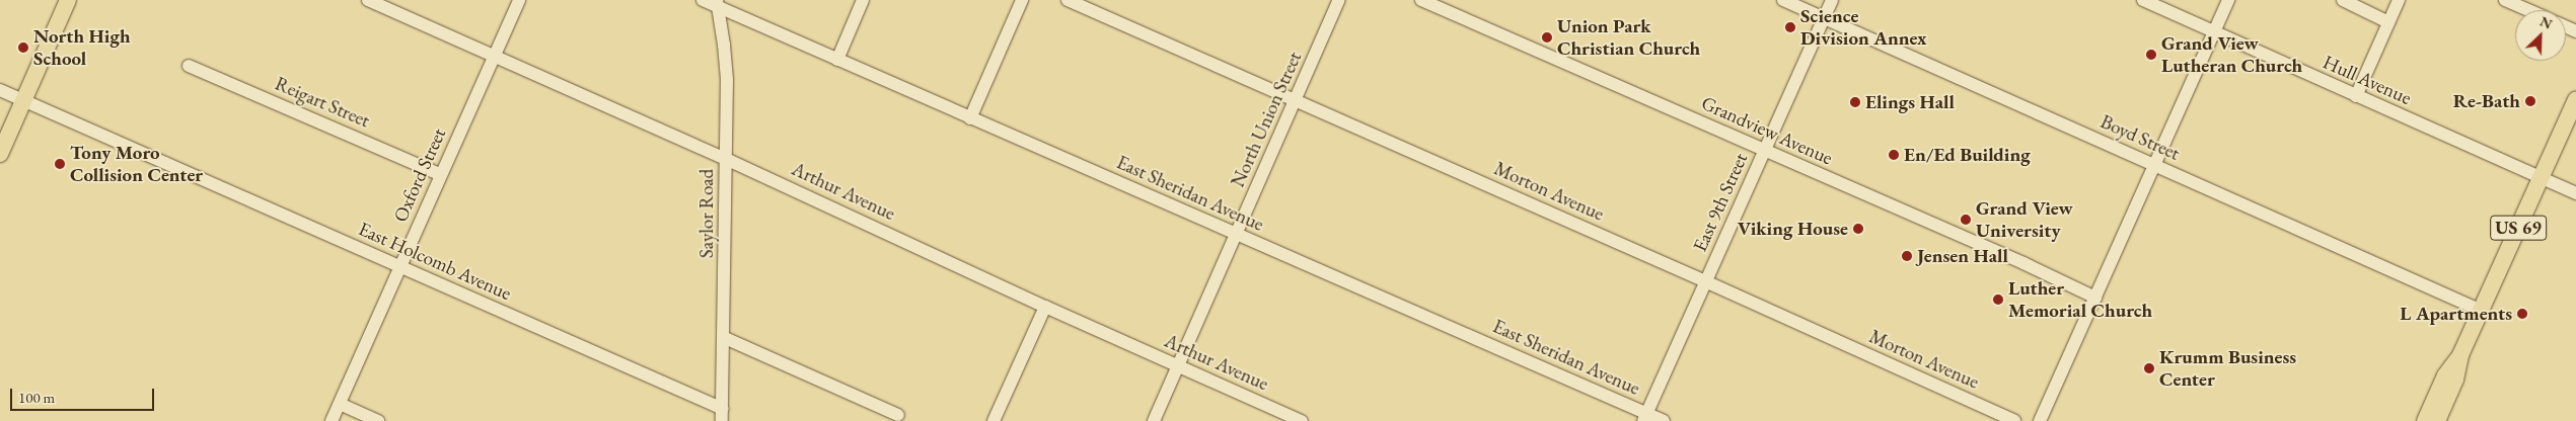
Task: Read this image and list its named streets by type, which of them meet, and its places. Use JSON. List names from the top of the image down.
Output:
{
  "streets": {
    "main road": ["US 69"],
    "street": [
      "Hull Avenue",
      "Reigart Street",
      "North Union Street",
      "Grandview Avenue",
      "Boyd Street",
      "Oxford Street",
      "Arthur Avenue",
      "Morton Avenue",
      "East Sheridan Avenue",
      "East 9th Street",
      "Saylor Road",
      "East Holcomb Avenue"
    ]
  },
  "crossings": [
    ["Hull Avenue", "US 69"],
    ["Reigart Street", "Oxford Street"],
    ["North Union Street", "Arthur Avenue"],
    ["North Union Street", "Morton Avenue"],
    ["North Union Street", "East Sheridan Avenue"],
    ["Grandview Avenue", "East 9th Street"],
    ["Boyd Street", "East 9th Street"],
    ["Boyd Street", "US 69"],
    ["Oxford Street", "Arthur Avenue"],
    ["Oxford Street", "East Holcomb Avenue"],
    ["Arthur Avenue", "Saylor Road"],
    ["Morton Avenue", "East 9th Street"],
    ["East Sheridan Avenue", "East 9th Street"],
    ["East Sheridan Avenue", "Saylor Road"],
    ["Saylor Road", "East Holcomb Avenue"]
  ],
  "places": [
    "Science Division Annex",
    "Union Park Christian Church",
    "North High School",
    "Grand View Lutheran Church",
    "Re-Bath",
    "Elings Hall",
    "En/Ed Building",
    "Tony Moro Collision Center",
    "Grand View University",
    "Viking House",
    "Jensen Hall",
    "Luther Memorial Church",
    "L Apartments",
    "Krumm Business Center"
  ],
  "scale_bar": "100 m",
  "north": "top right"
}
